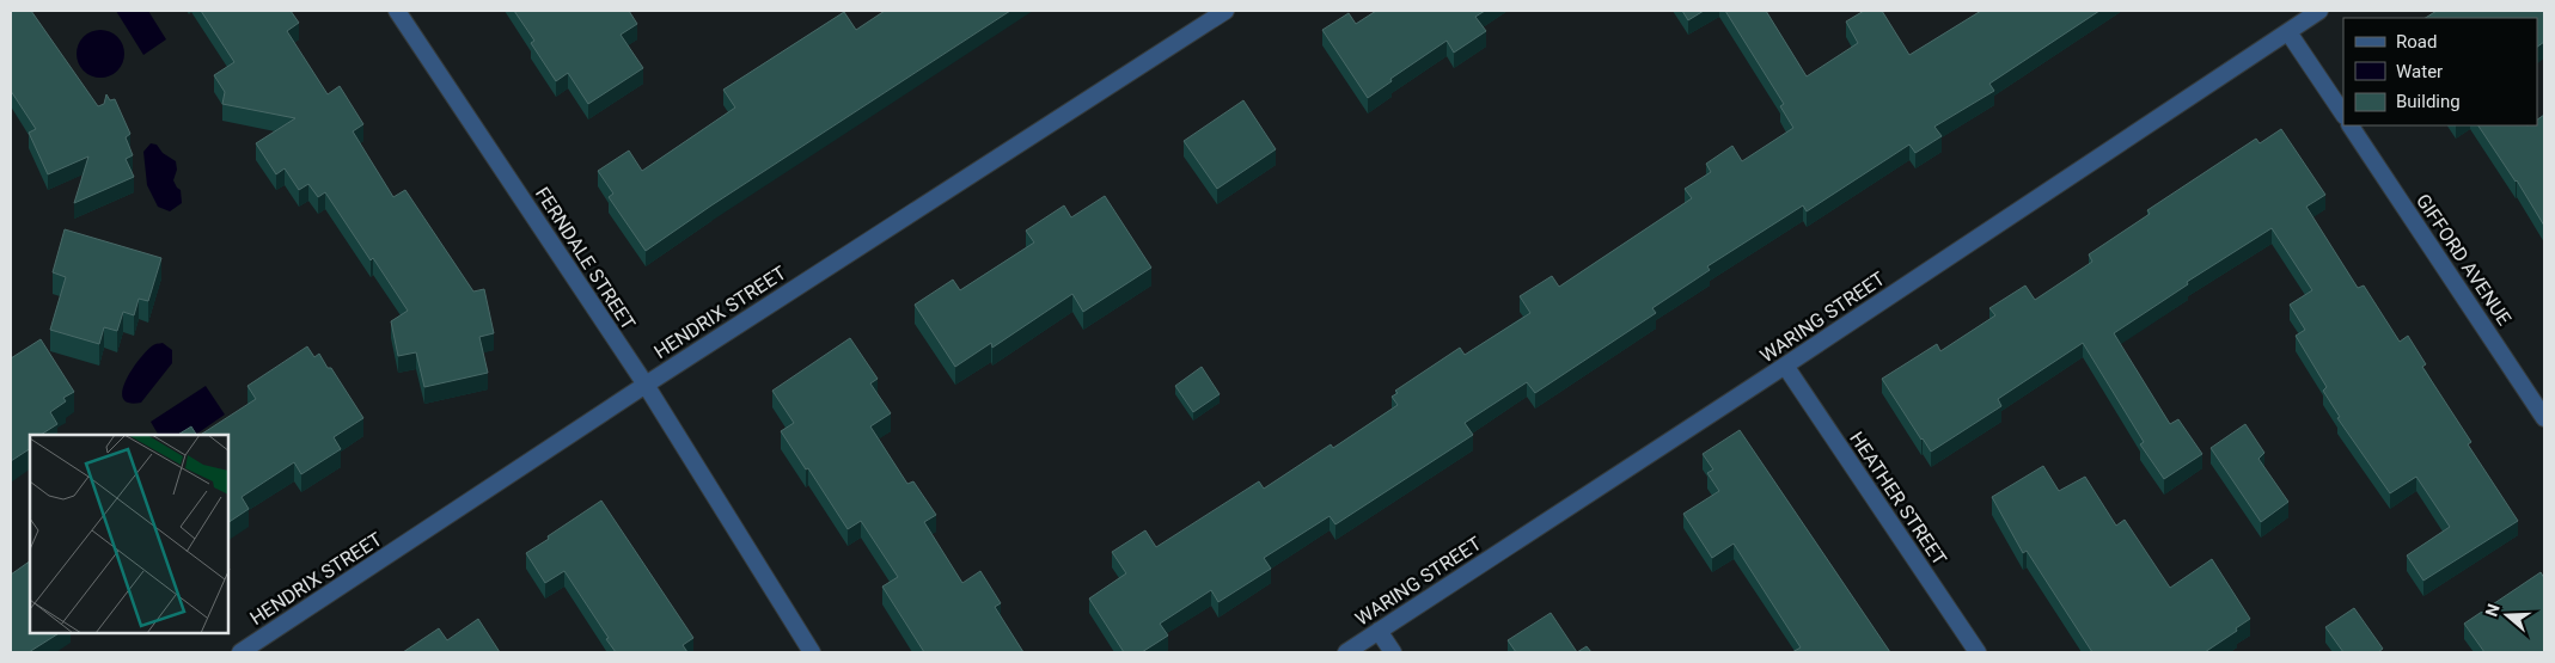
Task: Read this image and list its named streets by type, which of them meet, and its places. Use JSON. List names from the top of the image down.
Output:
{
  "streets": {
    "street": [
      "FERNDALE STREET",
      "GIFFORD AVENUE",
      "HENDRIX STREET",
      "WARING STREET",
      "HEATHER STREET"
    ]
  },
  "crossings": [
    ["FERNDALE STREET", "HENDRIX STREET"],
    ["WARING STREET", "HEATHER STREET"]
  ],
  "legend": ["Road", "Water", "Building"],
  "north": "left"
}
